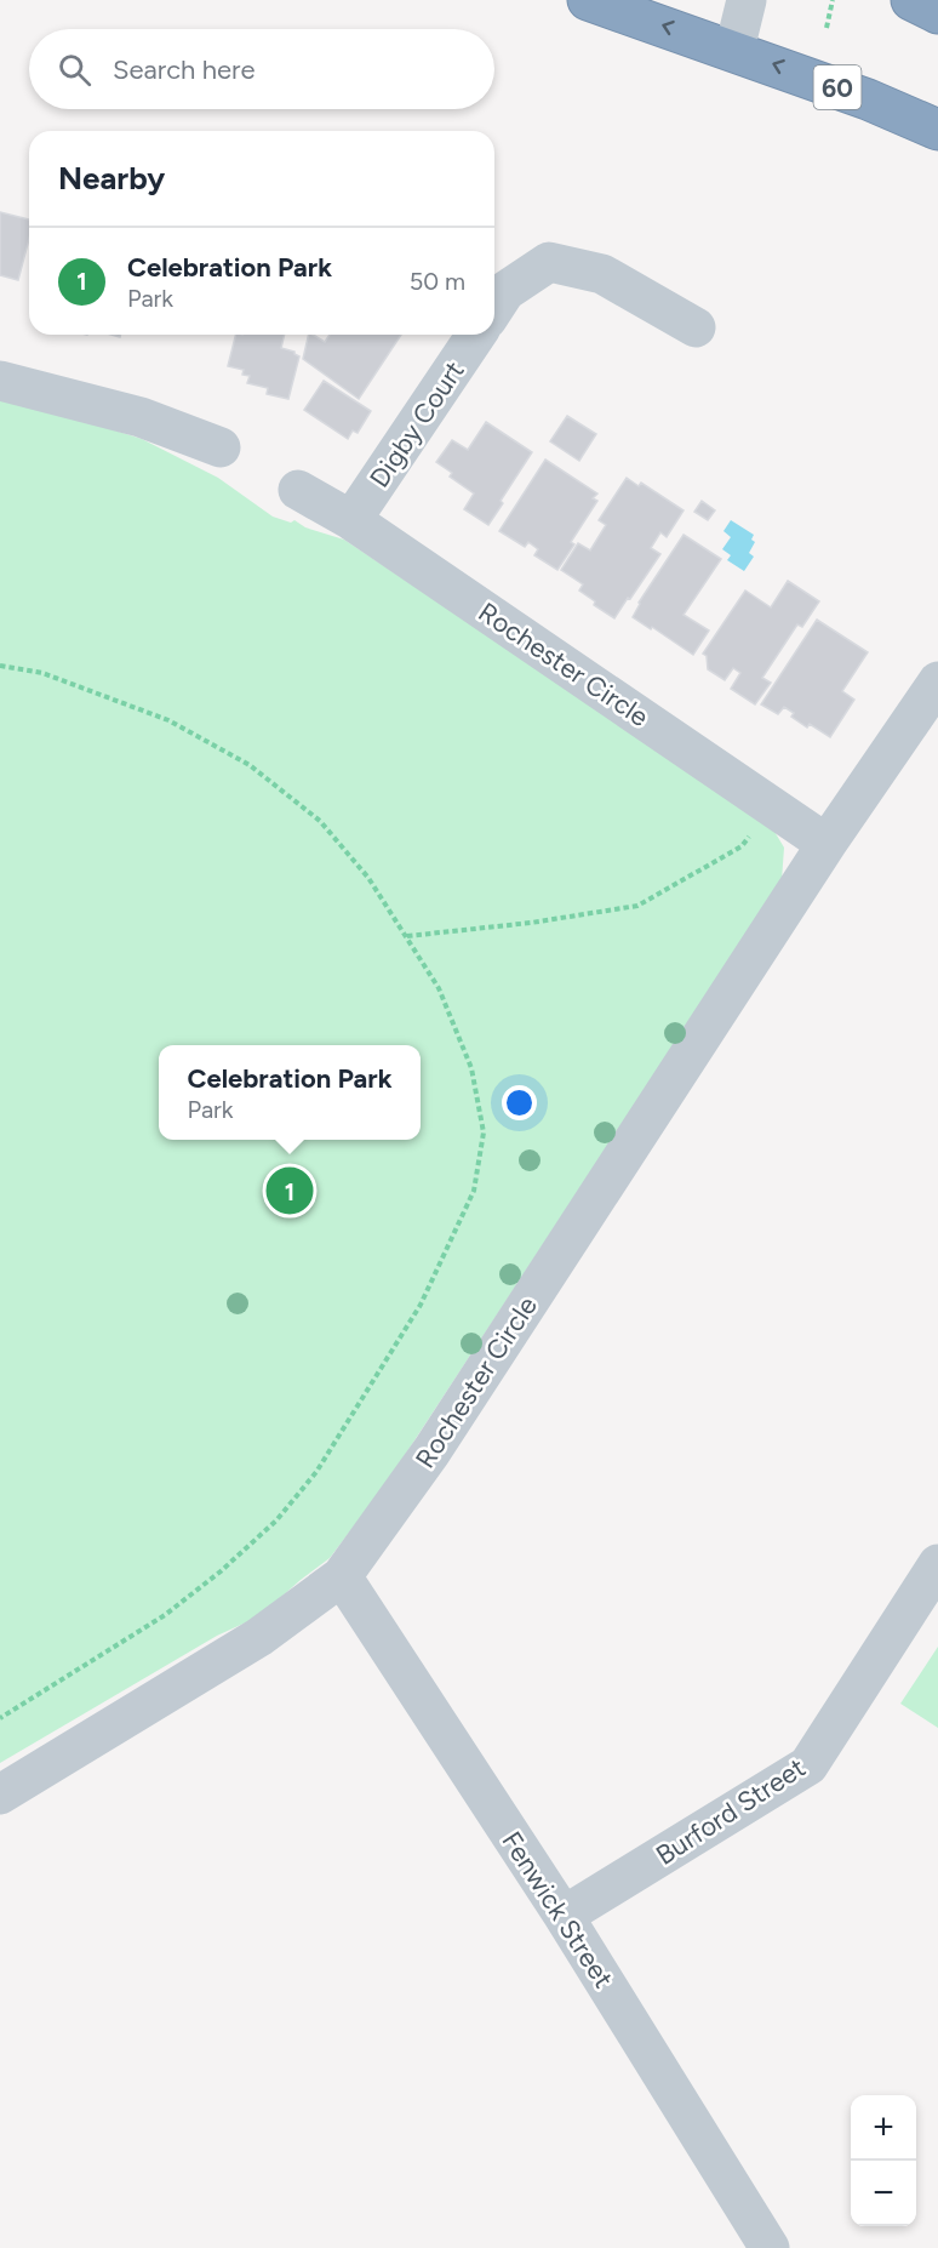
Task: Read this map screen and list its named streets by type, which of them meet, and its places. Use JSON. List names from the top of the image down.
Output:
{
  "streets": {
    "highway": ["60"],
    "street": [
      "Digby Court",
      "Rochester Circle",
      "Burford Street",
      "Fenwick Street"
    ]
  },
  "crossings": [
    ["Digby Court", "Rochester Circle"],
    ["Rochester Circle", "Fenwick Street"],
    ["Burford Street", "Fenwick Street"]
  ],
  "page": {
    "search": "Search here",
    "heading": "Nearby",
    "list": [
      {
        "mark": "1",
        "name": "Celebration Park",
        "note": "Park",
        "value": "50 m"
      }
    ],
    "popup": ["Celebration Park", "Park"],
    "pins": "1",
    "map_buttons": ["+", "−"]
  }
}
